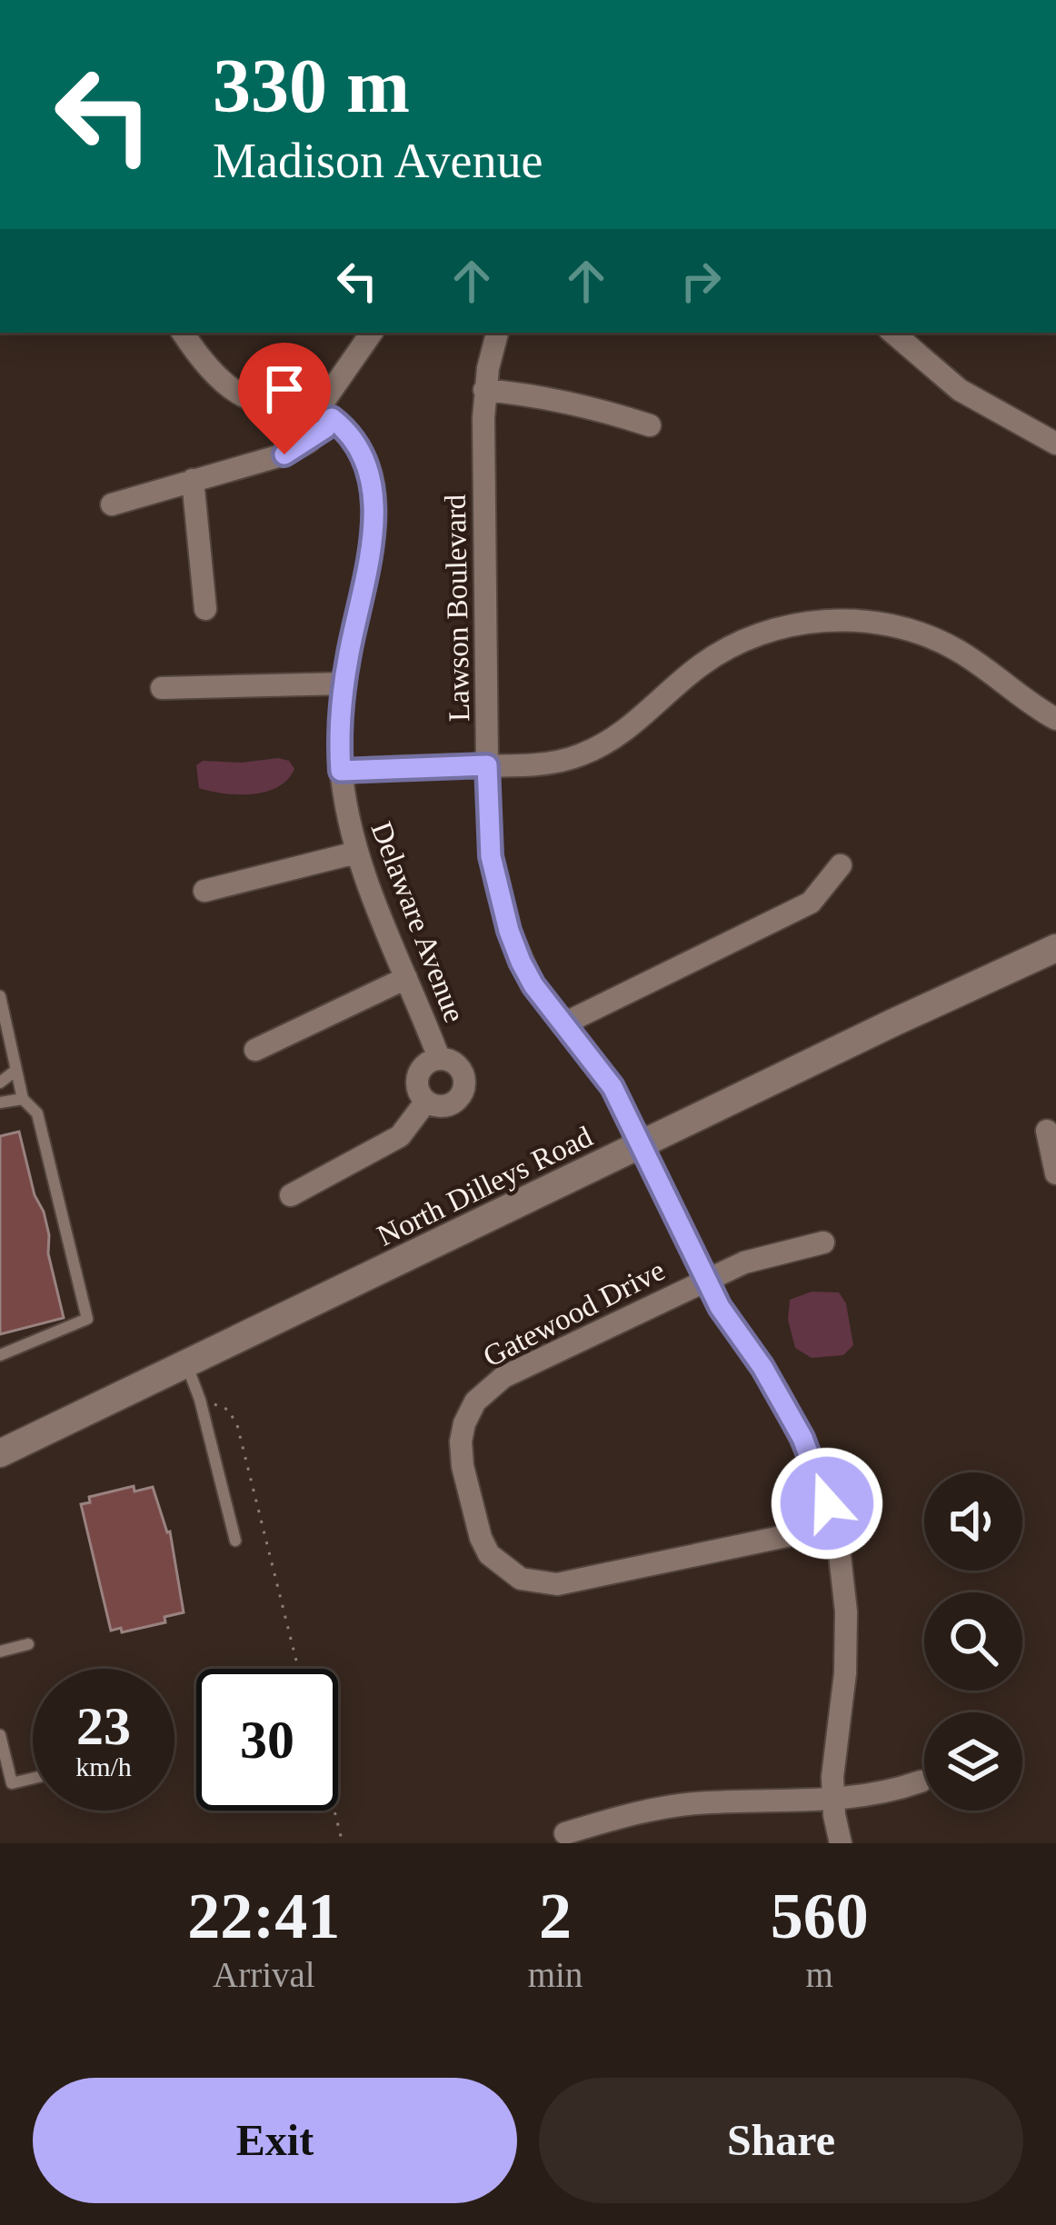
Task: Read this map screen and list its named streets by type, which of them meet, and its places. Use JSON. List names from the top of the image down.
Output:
{
  "streets": {
    "street": [
      "Lawson Boulevard",
      "Delaware Avenue",
      "North Dilleys Road",
      "Gatewood Drive"
    ]
  },
  "crossings": [
    ["Lawson Boulevard", "North Dilleys Road"],
    ["Lawson Boulevard", "Gatewood Drive"]
  ],
  "page": {
    "turn": ["330 m", "Madison Avenue"],
    "speed": "23 km/h",
    "limit": "30",
    "eta": [
      "22:41",
      "Arrival",
      "2",
      "min",
      "560",
      "m"
    ],
    "buttons": ["Exit", "Share"]
  }
}
